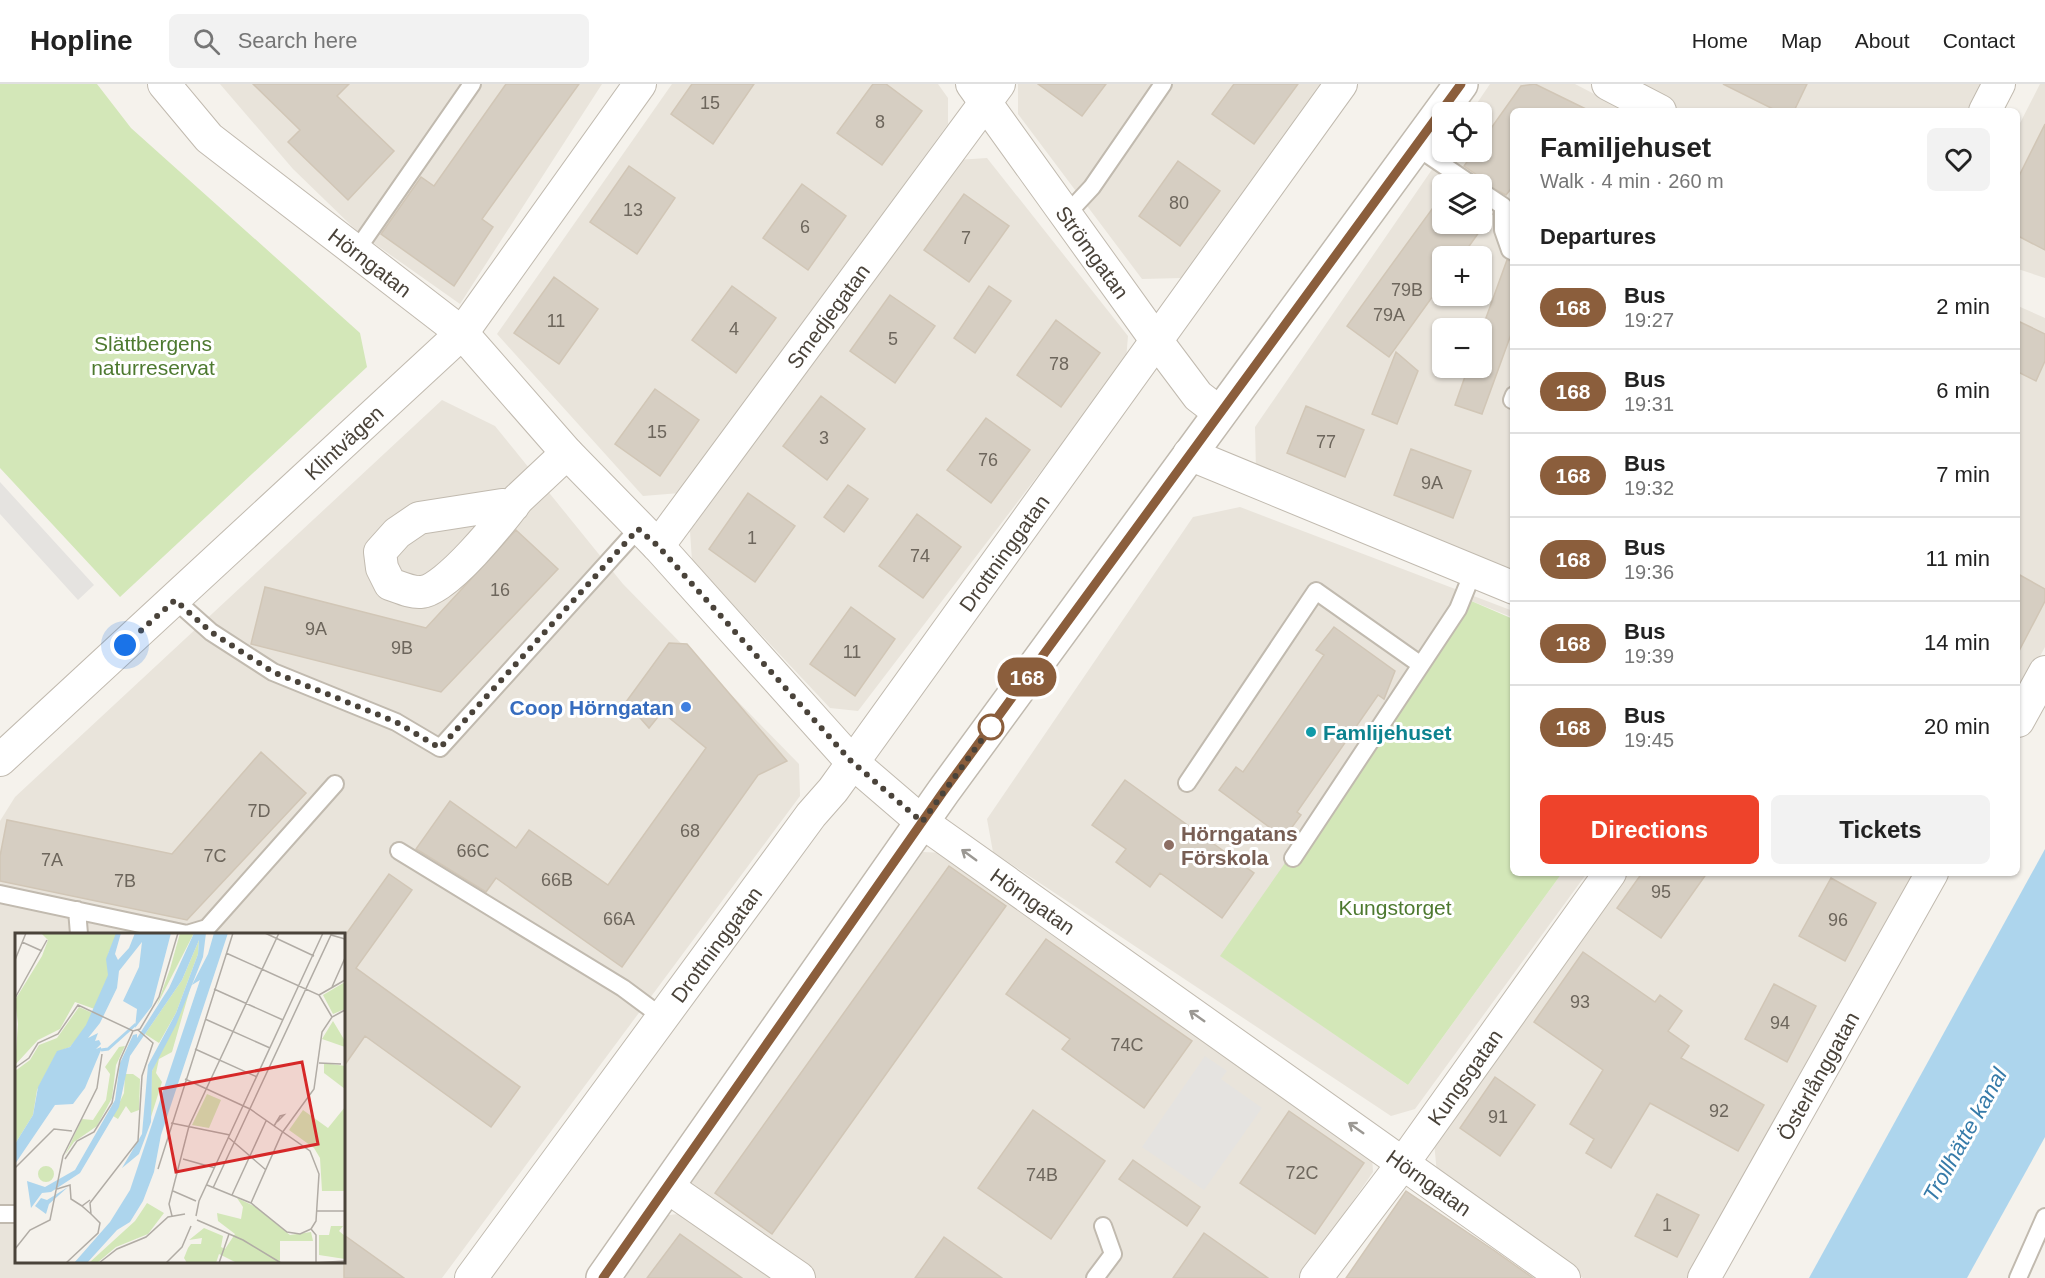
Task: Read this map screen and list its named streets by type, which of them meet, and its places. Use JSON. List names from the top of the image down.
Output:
{
  "streets": {
    "street": [
      "Strömgatan",
      "Hörngatan",
      "Smedjegatan",
      "Klintvägen",
      "Drottninggatan",
      "Österlånggatan",
      "Kungsgatan"
    ]
  },
  "crossings": [
    ["Strömgatan", "Smedjegatan"],
    ["Strömgatan", "Drottninggatan"],
    ["Hörngatan", "Smedjegatan"],
    ["Hörngatan", "Klintvägen"],
    ["Hörngatan", "Drottninggatan"],
    ["Hörngatan", "Kungsgatan"]
  ],
  "water": ["Trollhätte kanal"],
  "parks": ["Slättbergens naturreservat", "Kungstorget"],
  "places": ["Coop Hörngatan", "Famlijehuset", "Hörngatans Förskola"],
  "lines": ["bus line 168"],
  "house_numbers": [
    "15",
    "8",
    "80",
    "13",
    "6",
    "7",
    "79B",
    "79A",
    "11",
    "4",
    "5",
    "78",
    "15",
    "3",
    "77",
    "76",
    "9A",
    "1",
    "74",
    "16",
    "9A",
    "9B",
    "11",
    "7D",
    "68",
    "66C",
    "7C",
    "7A",
    "66B",
    "7B",
    "95",
    "66A",
    "96",
    "93",
    "94",
    "74C",
    "92",
    "91",
    "72C",
    "74B",
    "1"
  ],
  "page": {
    "header": "Hopline",
    "search": "Search here",
    "nav": [
      "Home",
      "Map",
      "About",
      "Contact"
    ],
    "on_map": "168",
    "map_buttons": ["+", "−"],
    "heading": [
      ["Familjehuset", "Walk · 4 min · 260 m"],
      "Departures"
    ],
    "list": [
      {
        "mark": "168",
        "name": "Bus",
        "note": "19:27",
        "value": "2 min"
      },
      {
        "mark": "168",
        "name": "Bus",
        "note": "19:31",
        "value": "6 min"
      },
      {
        "mark": "168",
        "name": "Bus",
        "note": "19:32",
        "value": "7 min"
      },
      {
        "mark": "168",
        "name": "Bus",
        "note": "19:36",
        "value": "11 min"
      },
      {
        "mark": "168",
        "name": "Bus",
        "note": "19:39",
        "value": "14 min"
      },
      {
        "mark": "168",
        "name": "Bus",
        "note": "19:45",
        "value": "20 min"
      }
    ],
    "buttons": ["Directions", "Tickets"]
  }
}
